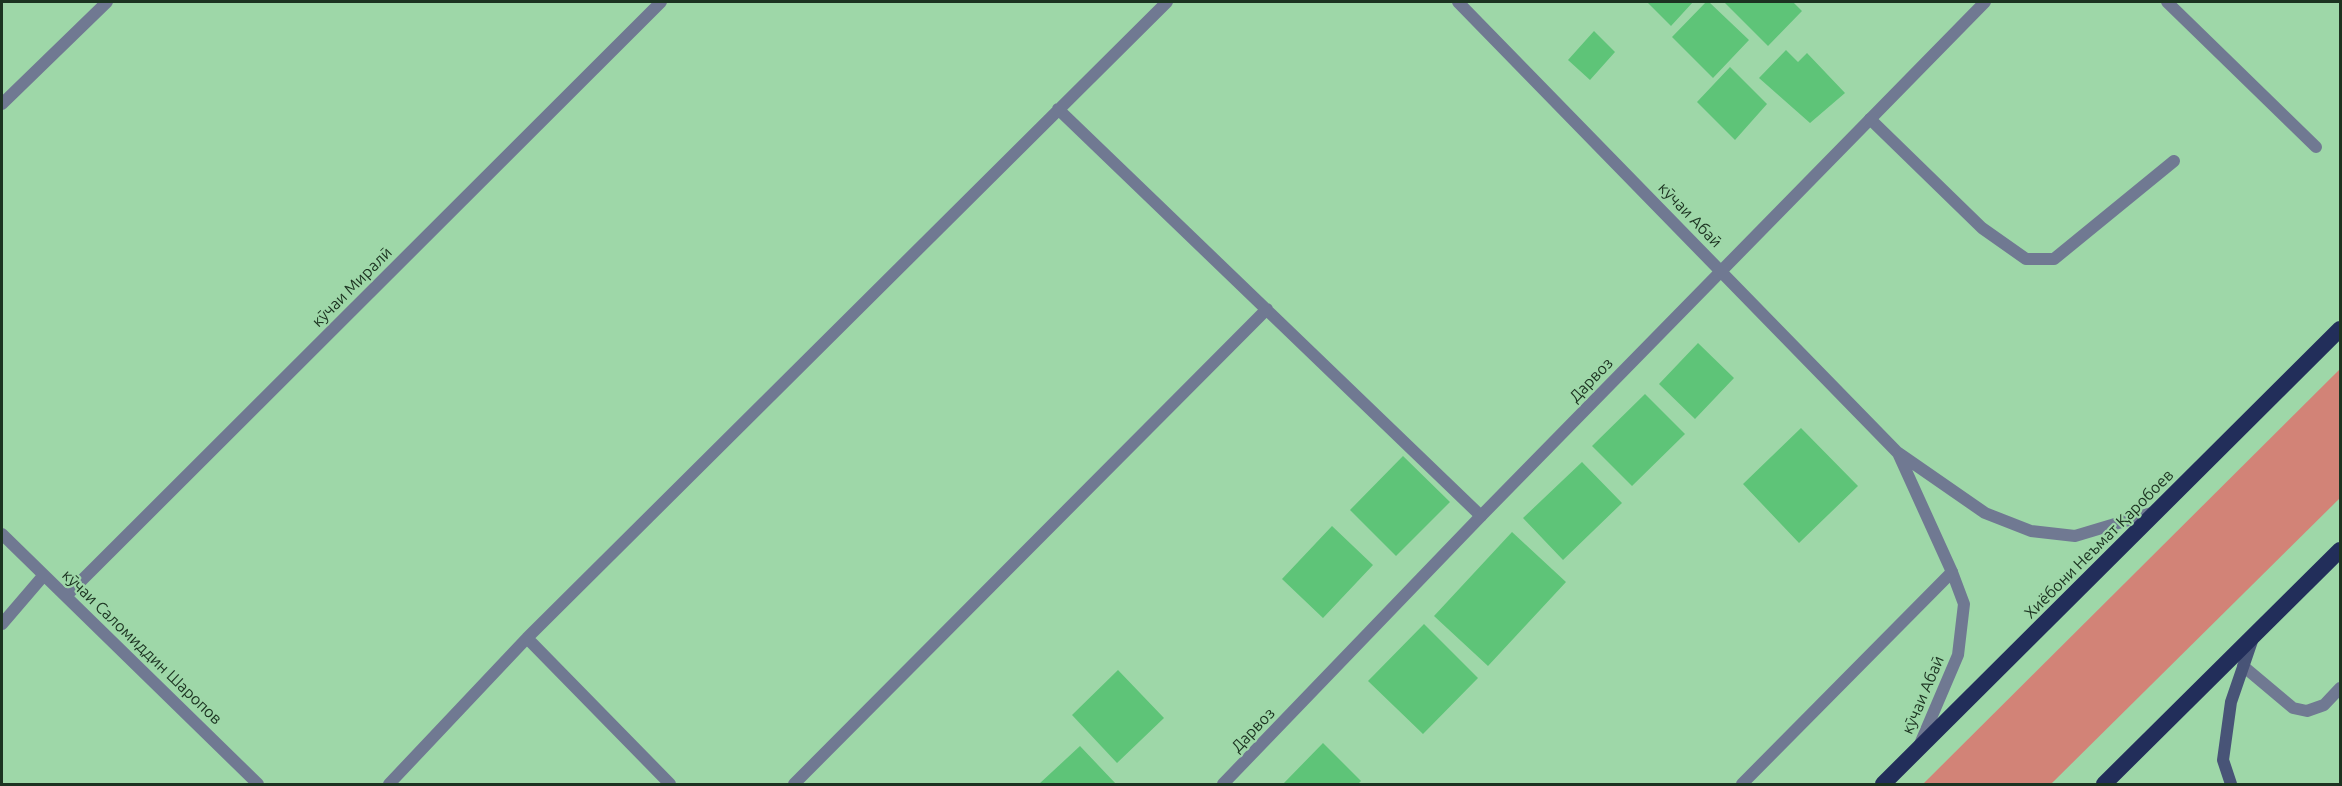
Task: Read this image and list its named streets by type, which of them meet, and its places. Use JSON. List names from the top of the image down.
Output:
{
  "streets": {
    "highway": ["Хиёбони Неъмат Қаробоев"],
    "street": [
      "кӯчаи Абаӣ",
      "кӯчаи Миралӣ",
      "Дарвоз",
      "кӯчаи Саломиддин Шаропов"
    ]
  },
  "crossings": [
    ["кӯчаи Абаӣ", "Дарвоз"],
    ["кӯчаи Абаӣ", "Хиёбони Неъмат Қаробоев"],
    ["кӯчаи Миралӣ", "кӯчаи Саломиддин Шаропов"]
  ]
}
